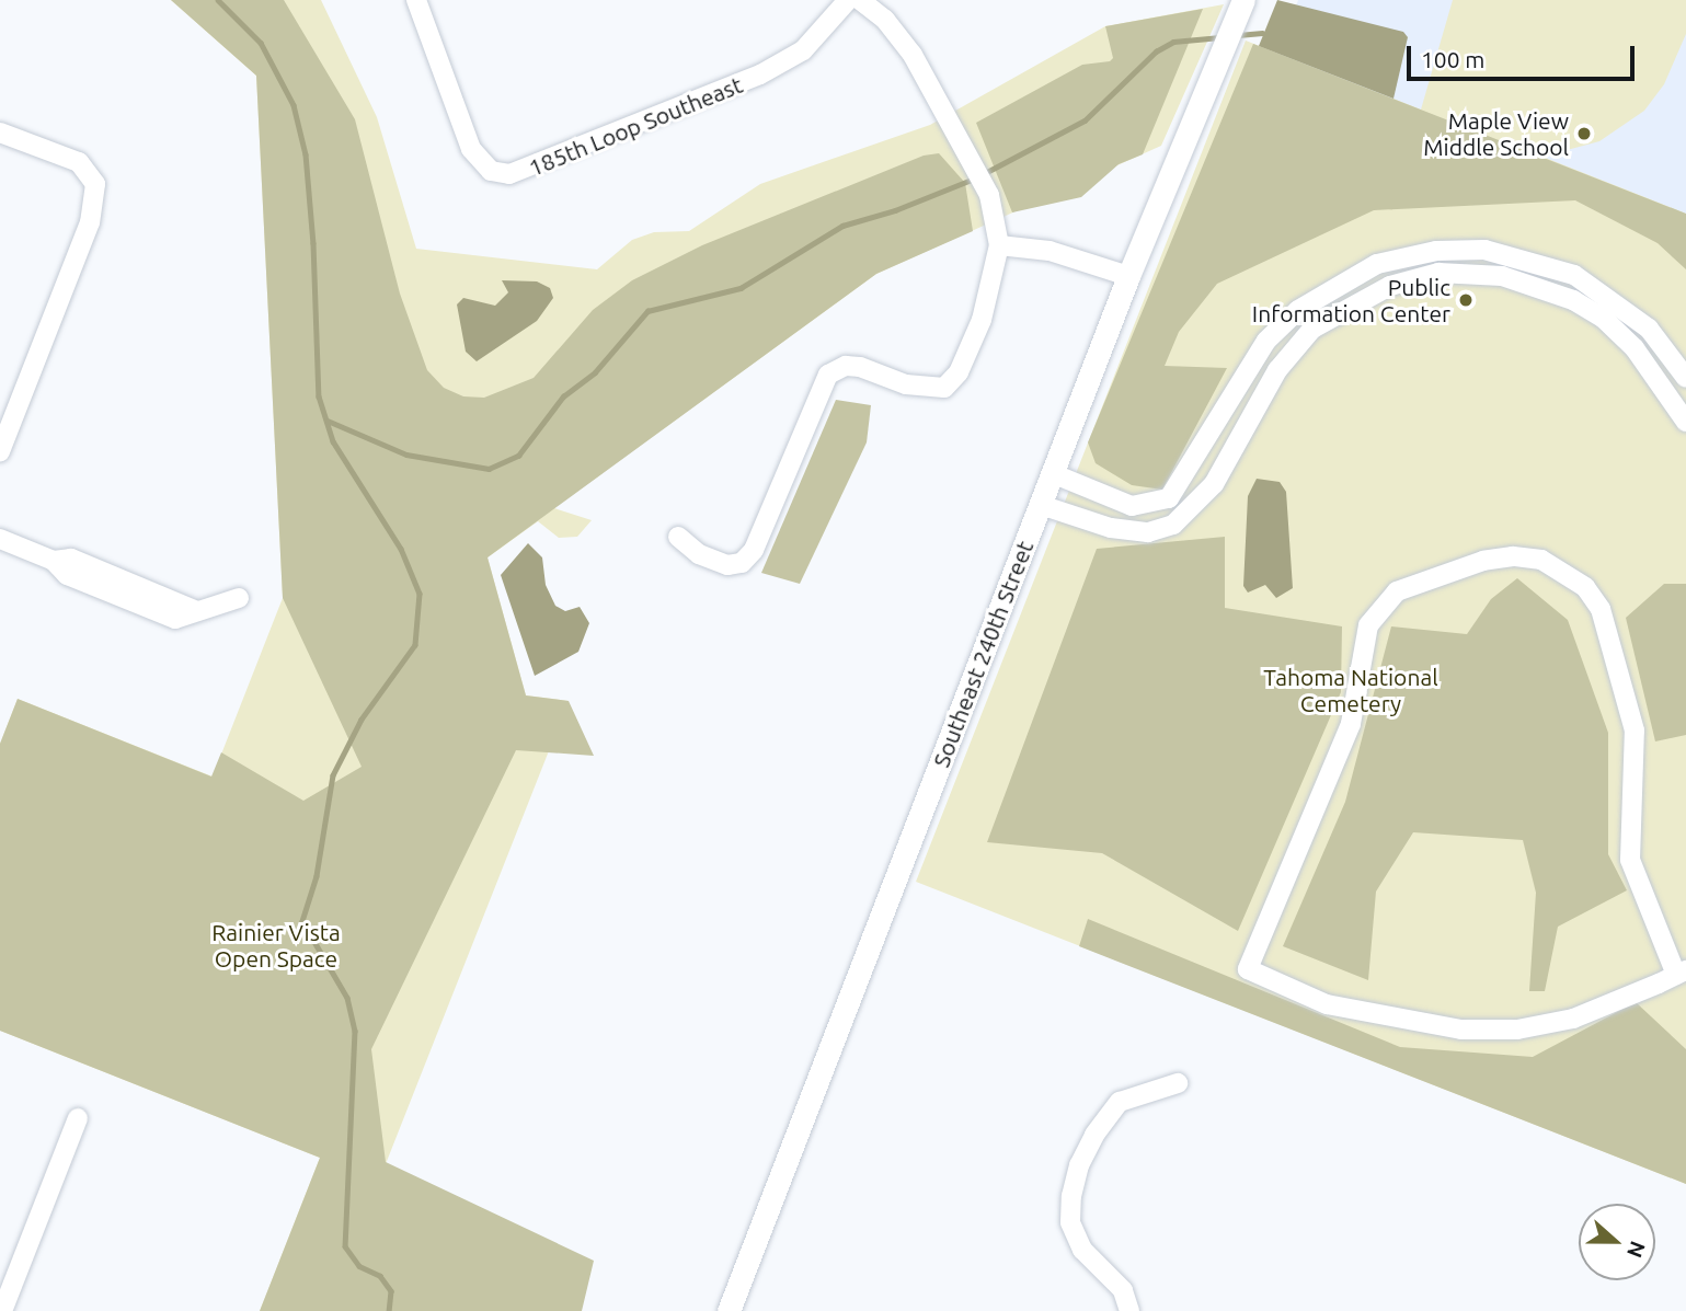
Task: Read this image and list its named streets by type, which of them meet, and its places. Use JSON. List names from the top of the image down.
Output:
{
  "streets": {
    "main road": ["Southeast 240th Street"],
    "street": ["185th Loop Southeast"]
  },
  "parks": ["Tahoma National Cemetery", "Rainier Vista Open Space"],
  "places": ["Maple View Middle School", "Public Information Center"],
  "scale_bar": "100 m",
  "north": "right"
}
